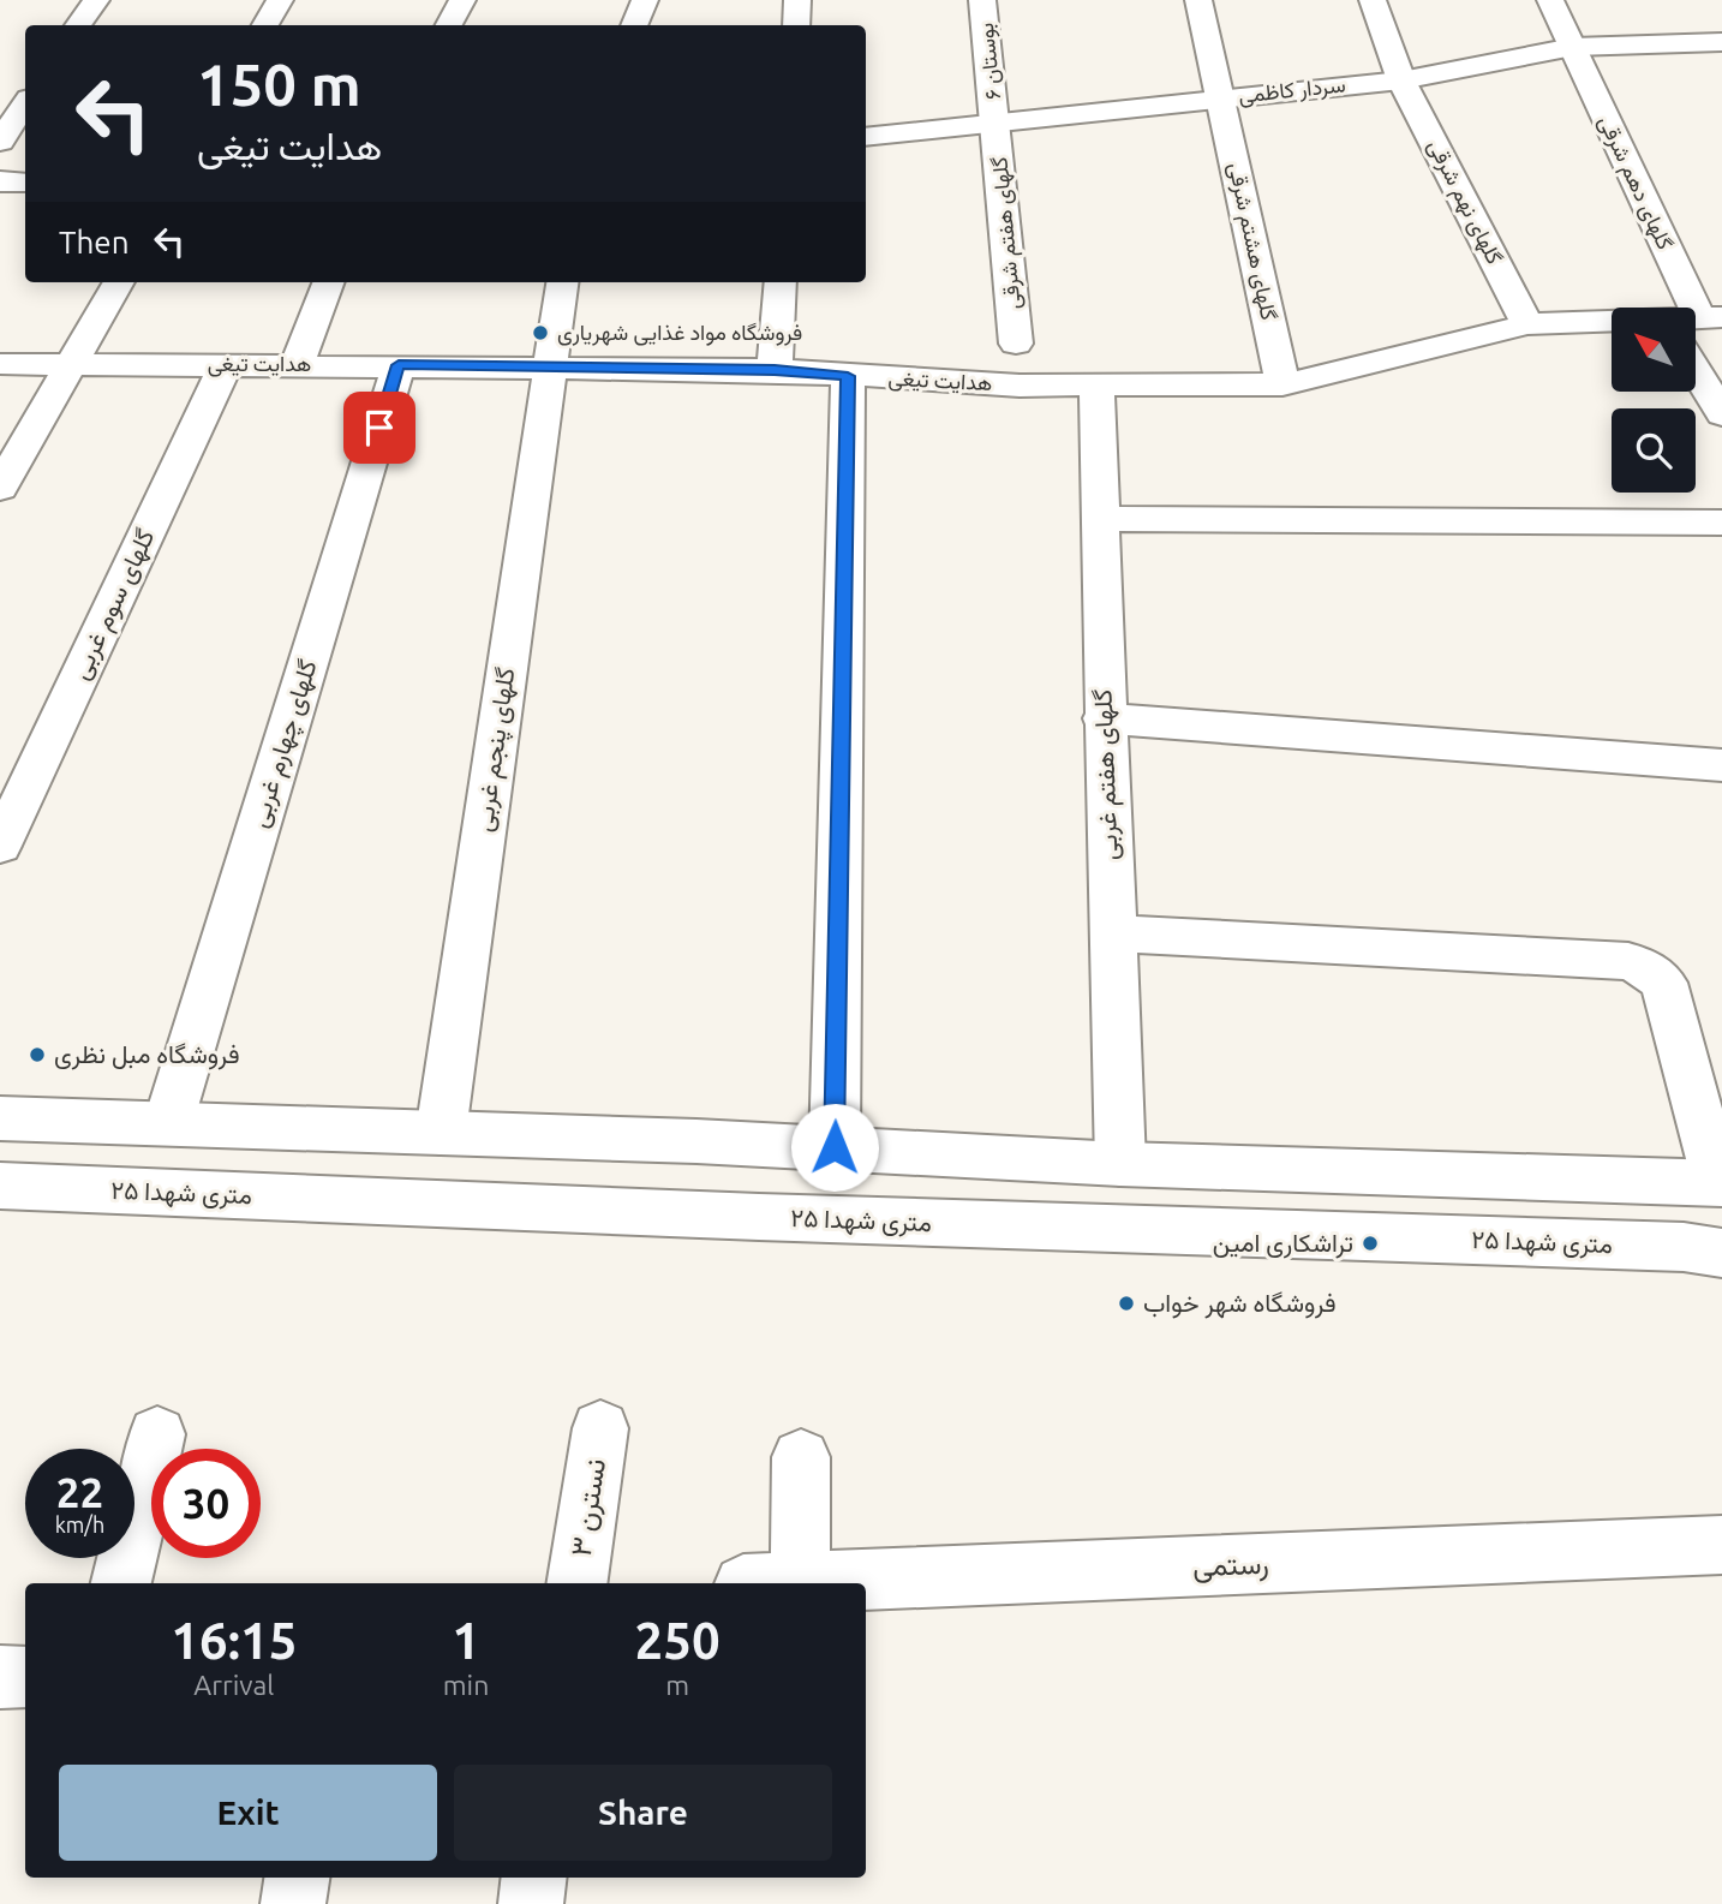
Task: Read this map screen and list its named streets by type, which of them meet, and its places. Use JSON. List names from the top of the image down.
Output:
{
  "streets": {
    "street": [
      "بوستان ۶",
      "سردار کاظمی",
      "گلهای دهم شرقی",
      "گلهای نهم شرقی",
      "گلهای هفتم شرقی",
      "گلهای هشتم شرقی",
      "هدایت تیغی",
      "گلهای سوم غربی",
      "گلهای چهارم غربی",
      "گلهای پنجم غربی",
      "گلهای هفتم غربی",
      "۲۵ متری شهدا",
      "نسترن ۳",
      "رستمی"
    ]
  },
  "crossings": [
    ["بوستان ۶", "سردار کاظمی"],
    ["بوستان ۶", "گلهای هفتم شرقی"],
    ["سردار کاظمی", "گلهای دهم شرقی"],
    ["سردار کاظمی", "گلهای نهم شرقی"],
    ["سردار کاظمی", "گلهای هفتم شرقی"],
    ["سردار کاظمی", "گلهای هشتم شرقی"],
    ["گلهای نهم شرقی", "هدایت تیغی"],
    ["گلهای هشتم شرقی", "هدایت تیغی"],
    ["هدایت تیغی", "گلهای سوم غربی"],
    ["هدایت تیغی", "گلهای چهارم غربی"],
    ["هدایت تیغی", "گلهای پنجم غربی"],
    ["هدایت تیغی", "گلهای هفتم غربی"]
  ],
  "places": [
    "فروشگاه مواد غذایی شهریاری",
    "فروشگاه مبل نظری",
    "تراشکاری امین",
    "فروشگاه شهر خواب"
  ],
  "north": "top left",
  "page": {
    "turn": ["150 m", "هدایت تیغی"],
    "then": "Then",
    "speed": "22 km/h",
    "limit": "30",
    "eta": [
      "16:15",
      "Arrival",
      "1",
      "min",
      "250",
      "m"
    ],
    "buttons": ["Exit", "Share"]
  }
}
